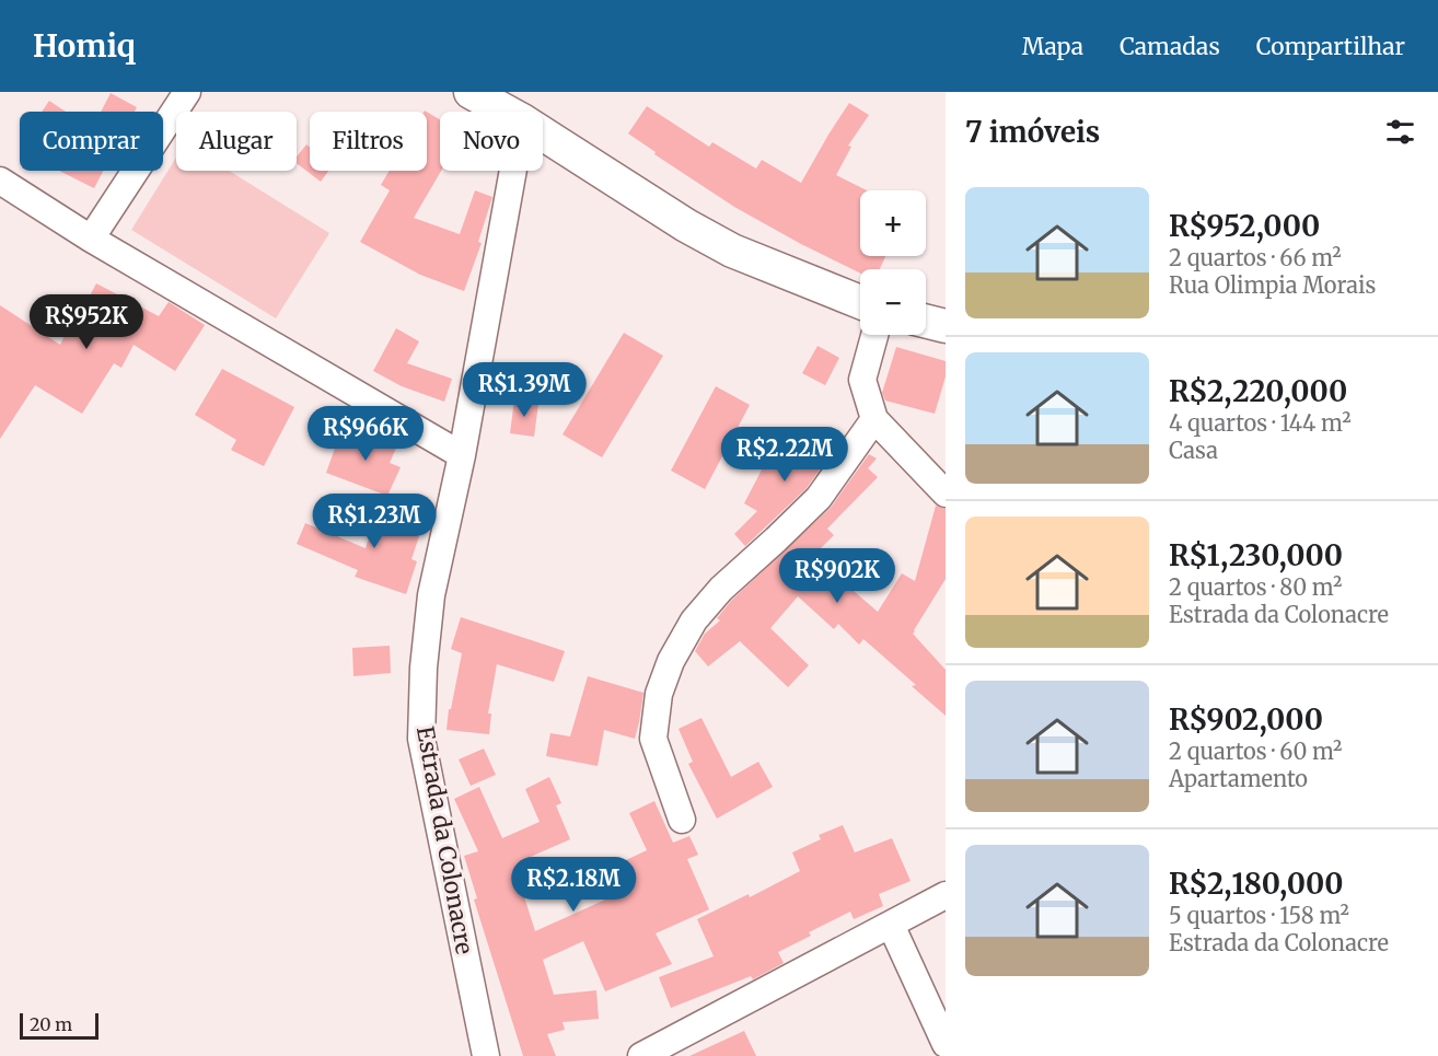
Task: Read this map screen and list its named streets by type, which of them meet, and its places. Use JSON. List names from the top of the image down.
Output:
{
  "streets": {
    "street": ["Estrada da Colonacre"]
  },
  "scale_bar": "20 m",
  "page": {
    "header": "Homiq",
    "nav": ["Mapa", "Camadas", "Compartilhar"],
    "heading": "7 imóveis",
    "chip": [
      "Comprar",
      "Alugar",
      "Filtros",
      "Novo"
    ],
    "list": [
      {
        "name": "R$952,000",
        "note": "2 quartos · 66 m² · Rua Olimpia Morais"
      },
      {
        "name": "R$2,220,000",
        "note": "4 quartos · 144 m² · Casa"
      },
      {
        "name": "R$1,230,000",
        "note": "2 quartos · 80 m² · Estrada da Colonacre"
      },
      {
        "name": "R$902,000",
        "note": "2 quartos · 60 m² · Apartamento"
      },
      {
        "name": "R$2,180,000",
        "note": "5 quartos · 158 m² · Estrada da Colonacre"
      }
    ],
    "map_buttons": ["+", "−"],
    "price": [
      "R$952K",
      "R$1.39M",
      "R$966K",
      "R$2.22M",
      "R$1.23M",
      "R$902K",
      "R$2.18M"
    ],
    "scale": "20 m"
  }
}
